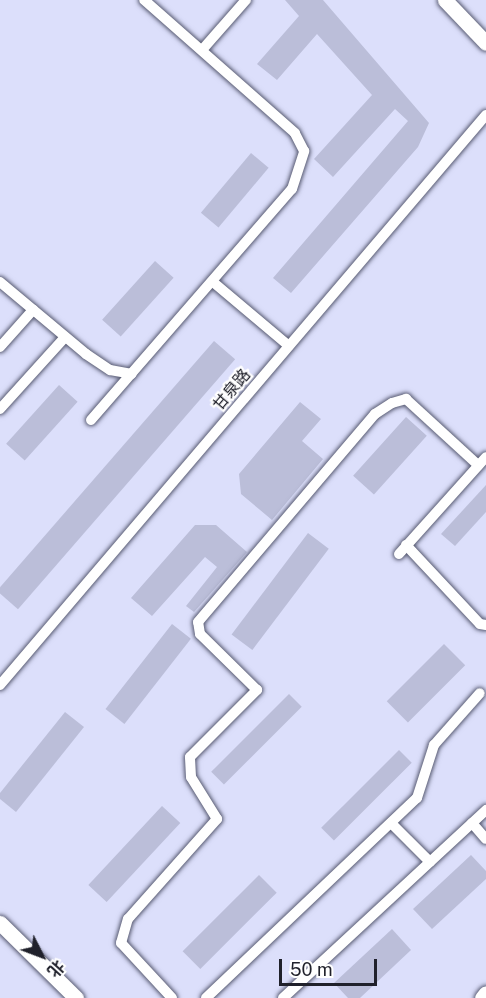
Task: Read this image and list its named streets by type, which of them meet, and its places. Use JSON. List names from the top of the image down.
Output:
{
  "streets": {
    "street": ["甘泉路"]
  },
  "scale_bar": "50 m",
  "north": "bottom right"
}
